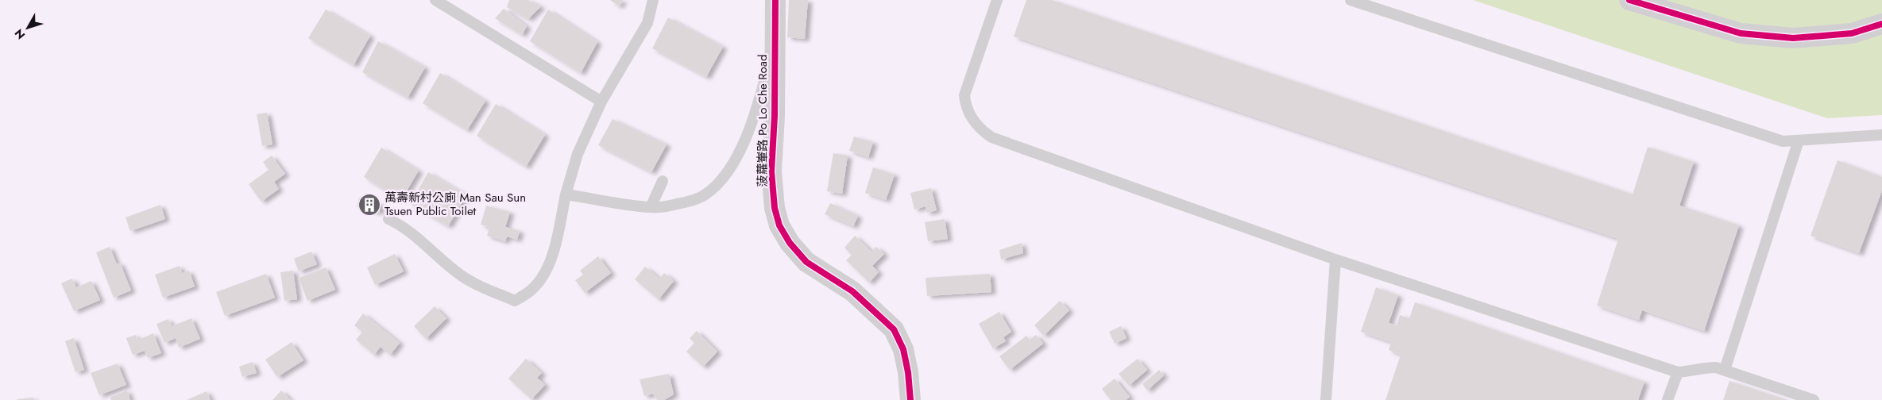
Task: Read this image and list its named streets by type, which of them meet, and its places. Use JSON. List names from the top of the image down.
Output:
{
  "streets": {
    "street": ["菠蘿輋路 Po Lo Che Road"]
  },
  "places": {
    "building": ["萬壽新村公廁 Man Sau Sun Tsuen Public Toilet"]
  },
  "north": "bottom left"
}
